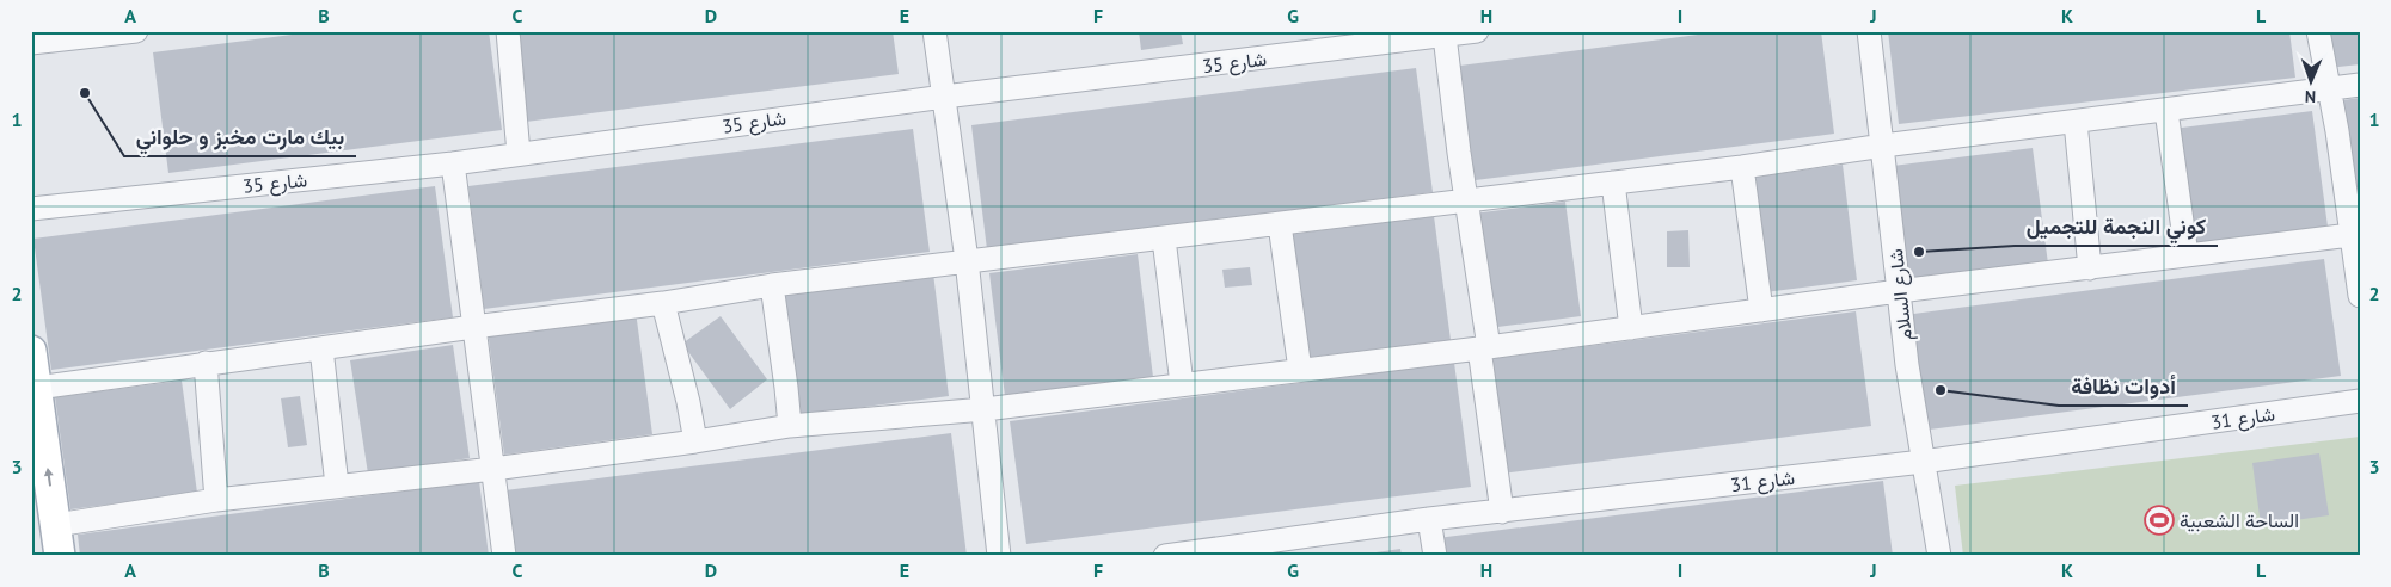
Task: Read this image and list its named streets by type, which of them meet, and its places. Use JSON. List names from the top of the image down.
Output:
{
  "streets": {
    "street": ["شارع 35", "شارع السلام", "شارع 31"]
  },
  "crossings": [
    ["شارع السلام", "شارع 31"]
  ],
  "places": {
    "other": ["بيك مارت مخبز و حلواني", "كوني النجمة للتجميل", "أدوات نظافة"],
    "sports": ["الساحة الشعبية"]
  },
  "north": "bottom",
  "grid": {
    "columns": [
      "A",
      "B",
      "C",
      "D",
      "E",
      "F",
      "G",
      "H",
      "I",
      "J",
      "K",
      "L"
    ],
    "rows": ["1", "2", "3"]
  }
}
